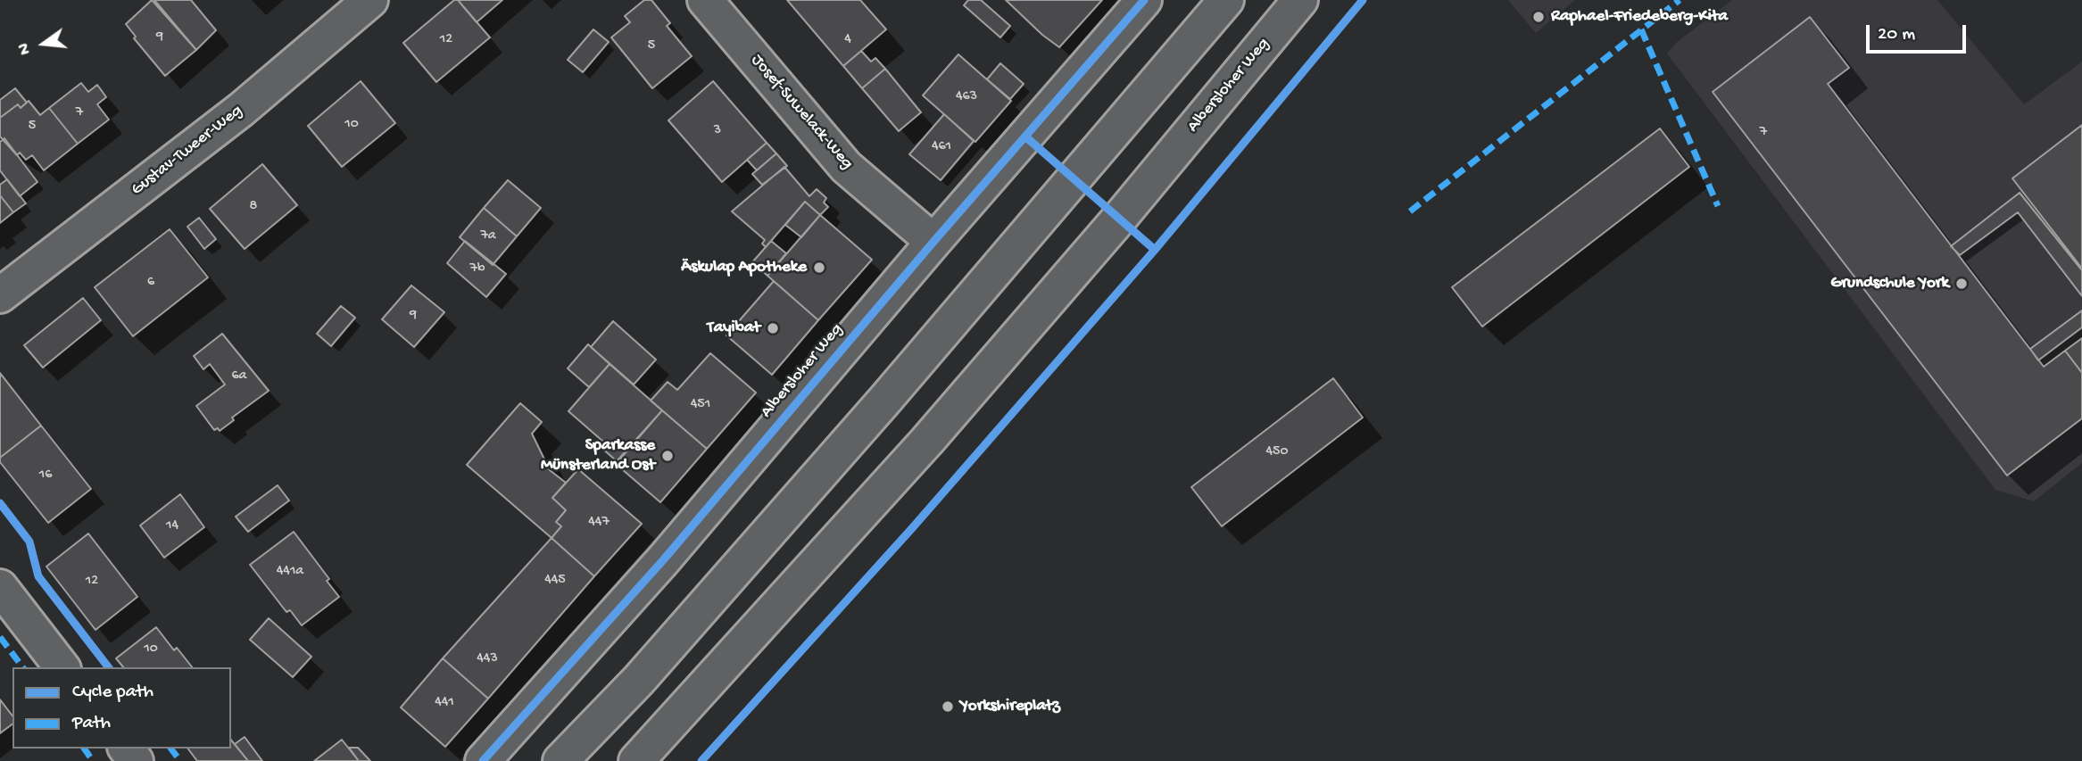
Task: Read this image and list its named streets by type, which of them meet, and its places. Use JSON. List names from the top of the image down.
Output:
{
  "streets": {
    "main road": ["Albersloher Weg", "Josef-Suwelack-Weg", "Gustav-Tweer-Weg"]
  },
  "crossings": [
    ["Albersloher Weg", "Josef-Suwelack-Weg"]
  ],
  "places": [
    "Raphael-Friedeberg-Kita",
    "Äskulap Apotheke",
    "Grundschule York",
    "Tayibat",
    "Sparkasse Münsterland Ost",
    "Yorkshireplatz"
  ],
  "house_numbers": [
    "9",
    "12",
    "4",
    "5",
    "463",
    "7",
    "10",
    "5",
    "3",
    "7",
    "461",
    "8",
    "7a",
    "7b",
    "6",
    "9",
    "6a",
    "451",
    "450",
    "16",
    "447",
    "14",
    "441a",
    "445",
    "12",
    "10",
    "443",
    "441"
  ],
  "legend": ["Cycle path", "Path"],
  "scale_bar": "20 m",
  "north": "left"
}
